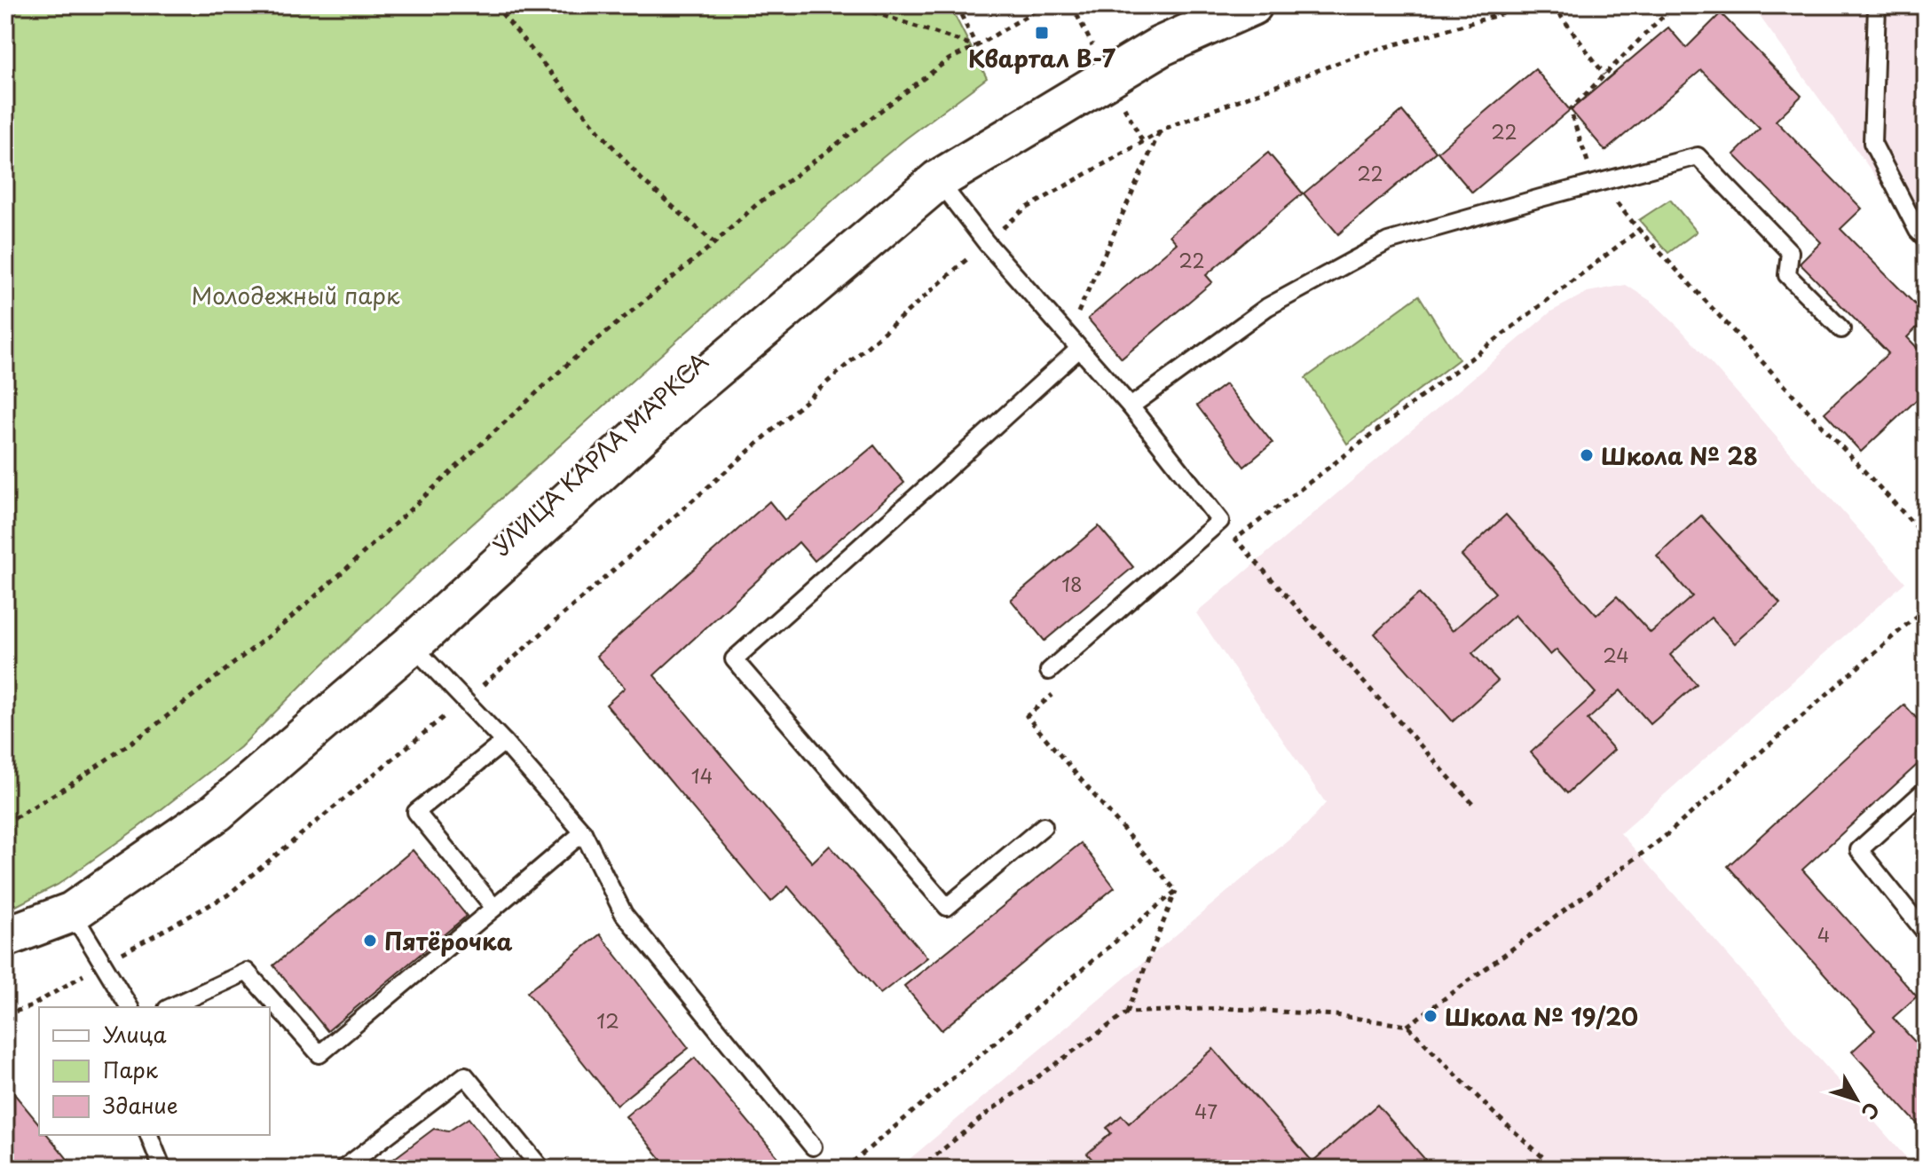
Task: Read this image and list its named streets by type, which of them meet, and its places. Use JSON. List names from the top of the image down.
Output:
{
  "streets": {
    "street": ["УЛИЦА КАРЛА МАРКСА"]
  },
  "parks": ["Молодежный парк"],
  "places": {
    "transit": ["Квартал В-7"],
    "other": ["Школа № 28", "Пятёрочка", "Школа № 19/20"]
  },
  "house_numbers": [
    "22",
    "22",
    "22",
    "18",
    "24",
    "14",
    "4",
    "12",
    "47"
  ],
  "legend": ["Улица", "Парк", "Здание"],
  "north": "bottom right"
}
